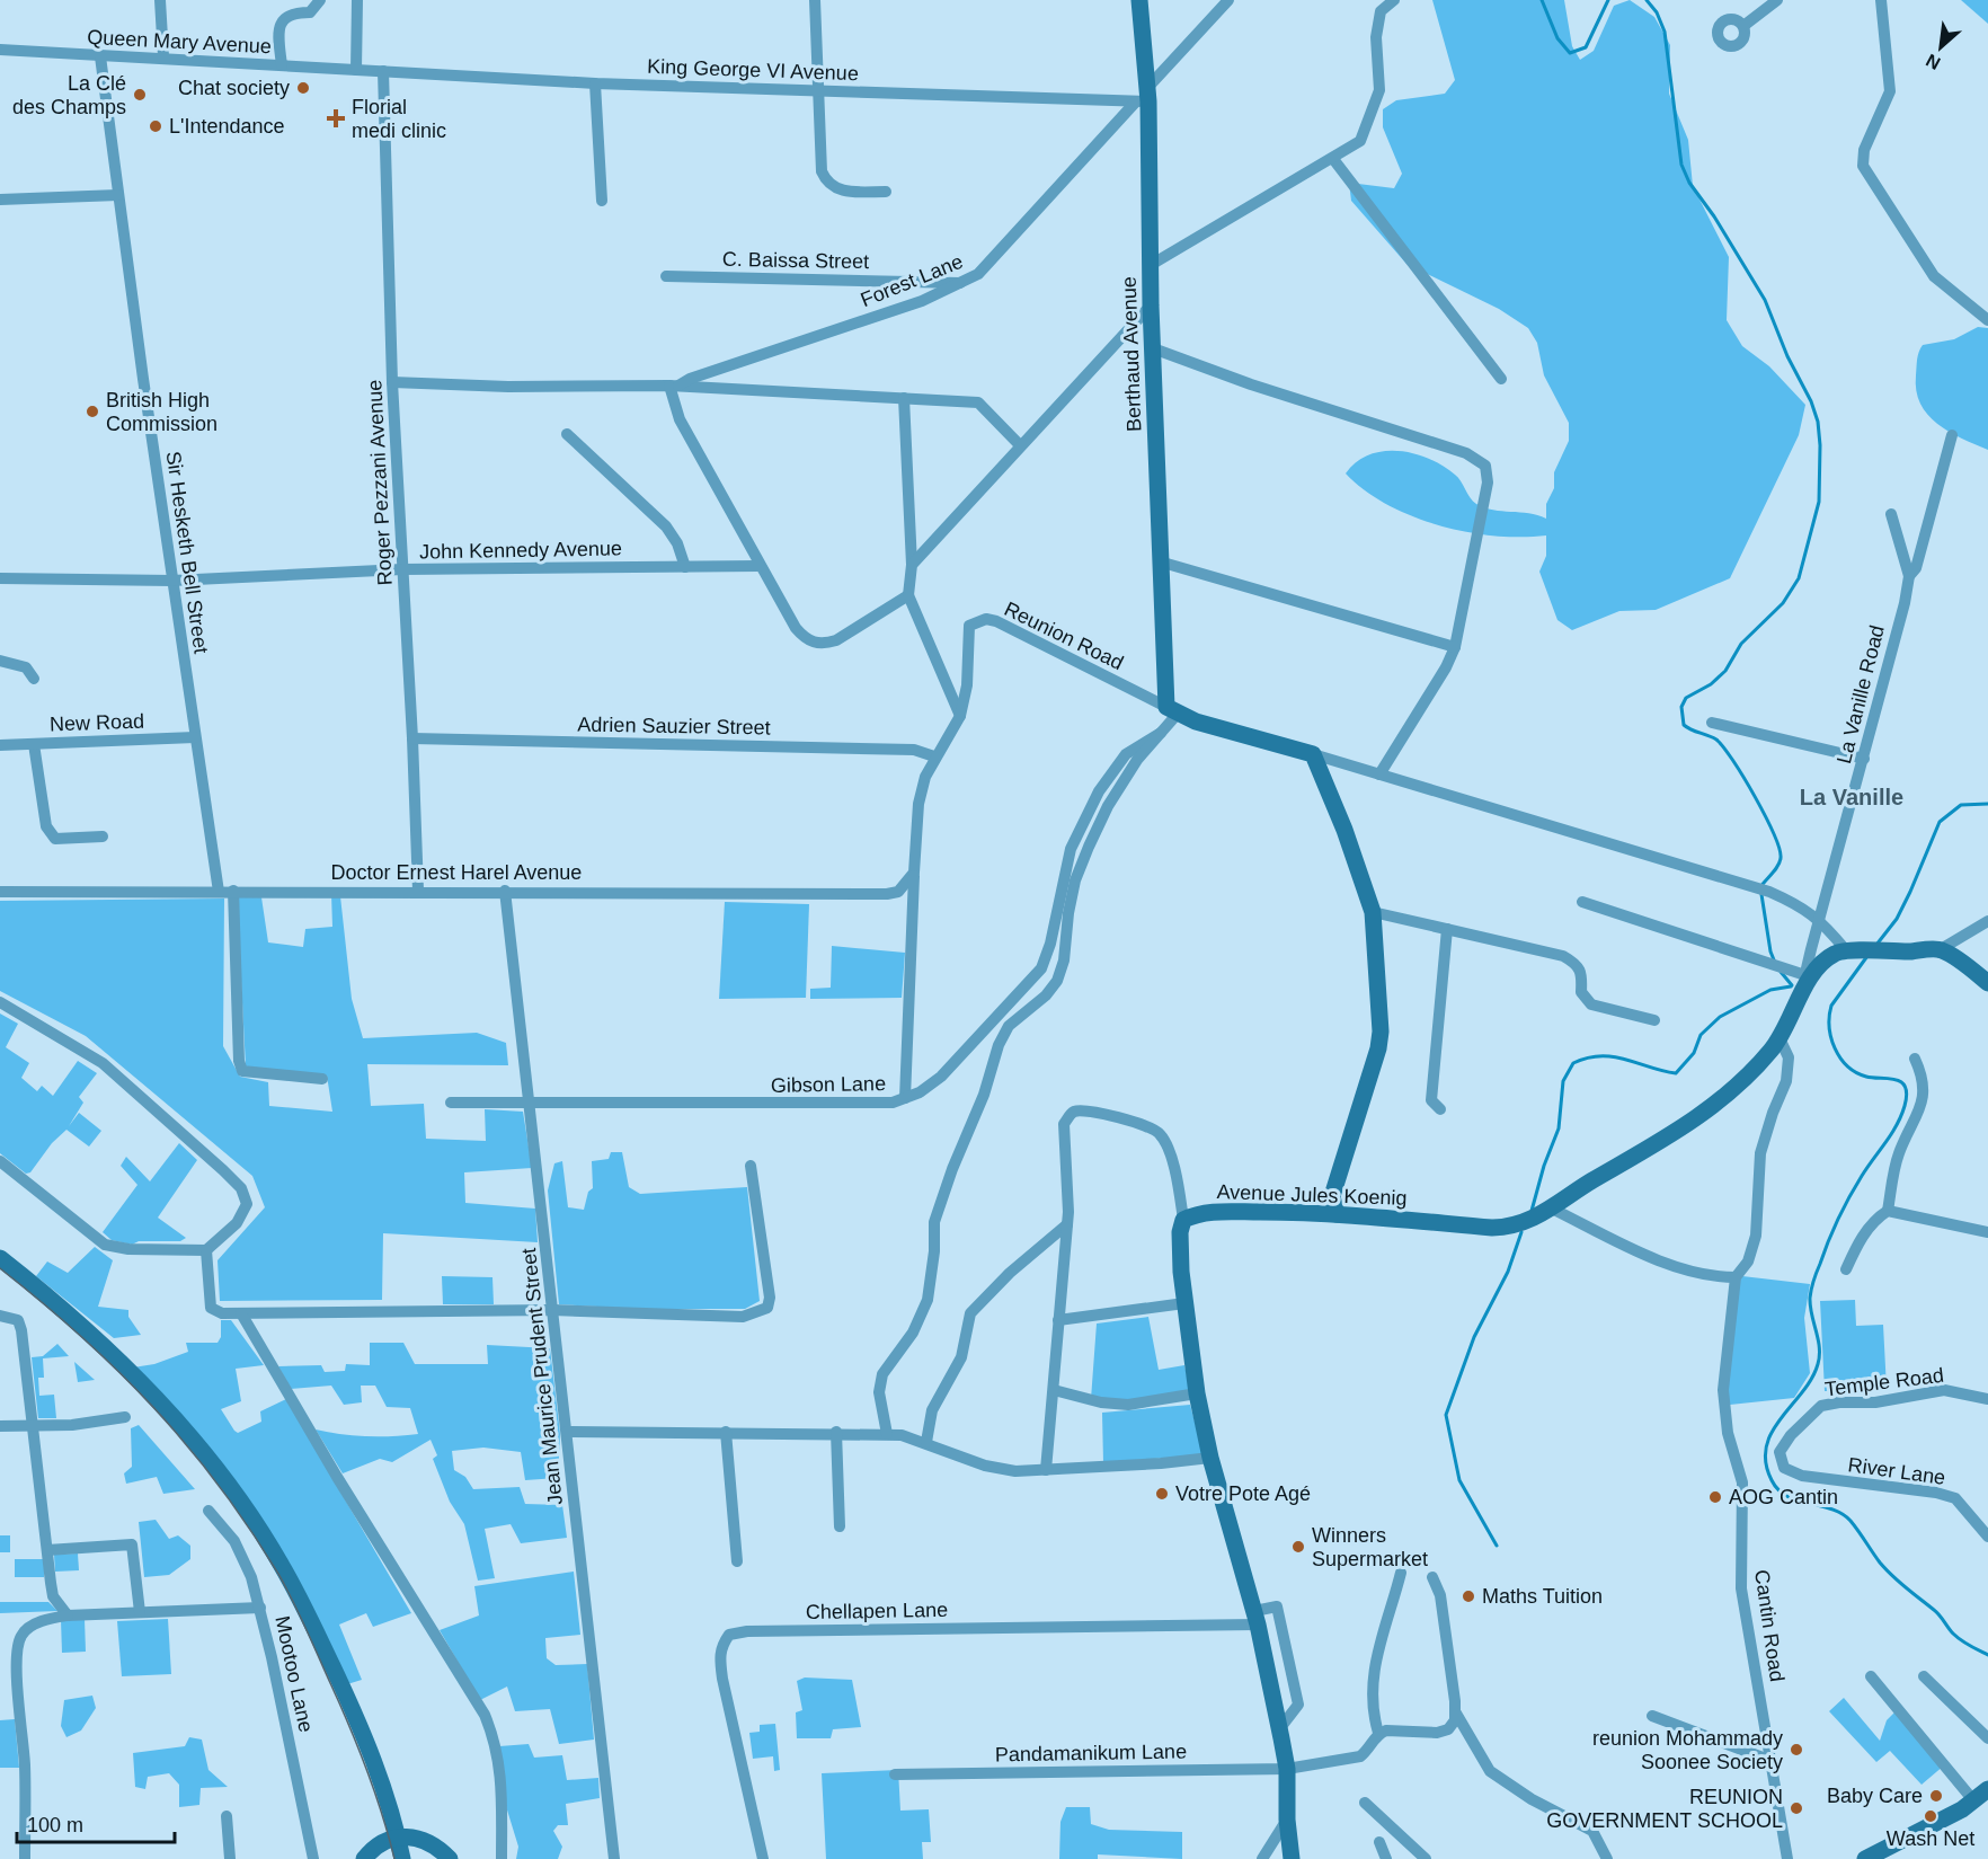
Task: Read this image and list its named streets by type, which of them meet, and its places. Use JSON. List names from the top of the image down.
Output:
{
  "streets": {
    "street": [
      "Queen Mary Avenue",
      "King George VI Avenue",
      "C. Baissa Street",
      "Forest Lane",
      "Berthaud Avenue",
      "Roger Pezzani Avenue",
      "John Kennedy Avenue",
      "Sir Hesketh Bell Street",
      "Reunion Road",
      "La Vanille Road",
      "New Road",
      "Adrien Sauzier Street",
      "Doctor Ernest Harel Avenue",
      "Gibson Lane",
      "Avenue Jules Koenig",
      "Jean Maurice Prudent Street",
      "Temple Road",
      "River Lane",
      "Chellapen Lane",
      "Cantin Road",
      "Mootoo Lane",
      "Pandamanikum Lane"
    ]
  },
  "crossings": [
    ["Queen Mary Avenue", "King George VI Avenue"],
    ["Queen Mary Avenue", "Sir Hesketh Bell Street"],
    ["King George VI Avenue", "Forest Lane"],
    ["King George VI Avenue", "Berthaud Avenue"],
    ["King George VI Avenue", "Roger Pezzani Avenue"],
    ["C. Baissa Street", "Forest Lane"],
    ["Forest Lane", "Berthaud Avenue"],
    ["Berthaud Avenue", "Reunion Road"],
    ["Roger Pezzani Avenue", "John Kennedy Avenue"],
    ["Roger Pezzani Avenue", "Adrien Sauzier Street"],
    ["Roger Pezzani Avenue", "Doctor Ernest Harel Avenue"],
    ["John Kennedy Avenue", "Sir Hesketh Bell Street"],
    ["Sir Hesketh Bell Street", "New Road"],
    ["Sir Hesketh Bell Street", "Doctor Ernest Harel Avenue"],
    ["Reunion Road", "Adrien Sauzier Street"],
    ["Reunion Road", "Doctor Ernest Harel Avenue"],
    ["Reunion Road", "Gibson Lane"],
    ["La Vanille Road", "Avenue Jules Koenig"],
    ["Doctor Ernest Harel Avenue", "Jean Maurice Prudent Street"],
    ["Gibson Lane", "Jean Maurice Prudent Street"],
    ["Temple Road", "River Lane"]
  ],
  "districts": ["La Vanille"],
  "places": {
    "other": [
      "Chat society",
      "La Clé des Champs",
      "L'Intendance",
      "British High Commission",
      "Votre Pote Agé",
      "AOG Cantin",
      "Winners Supermarket",
      "Maths Tuition",
      "reunion Mohammady Soonee Society",
      "Baby Care",
      "REUNION GOVERNMENT SCHOOL",
      "Wash Net"
    ],
    "health": ["Florial medi clinic"]
  },
  "scale_bar": "100 m",
  "north": "bottom left"
}
